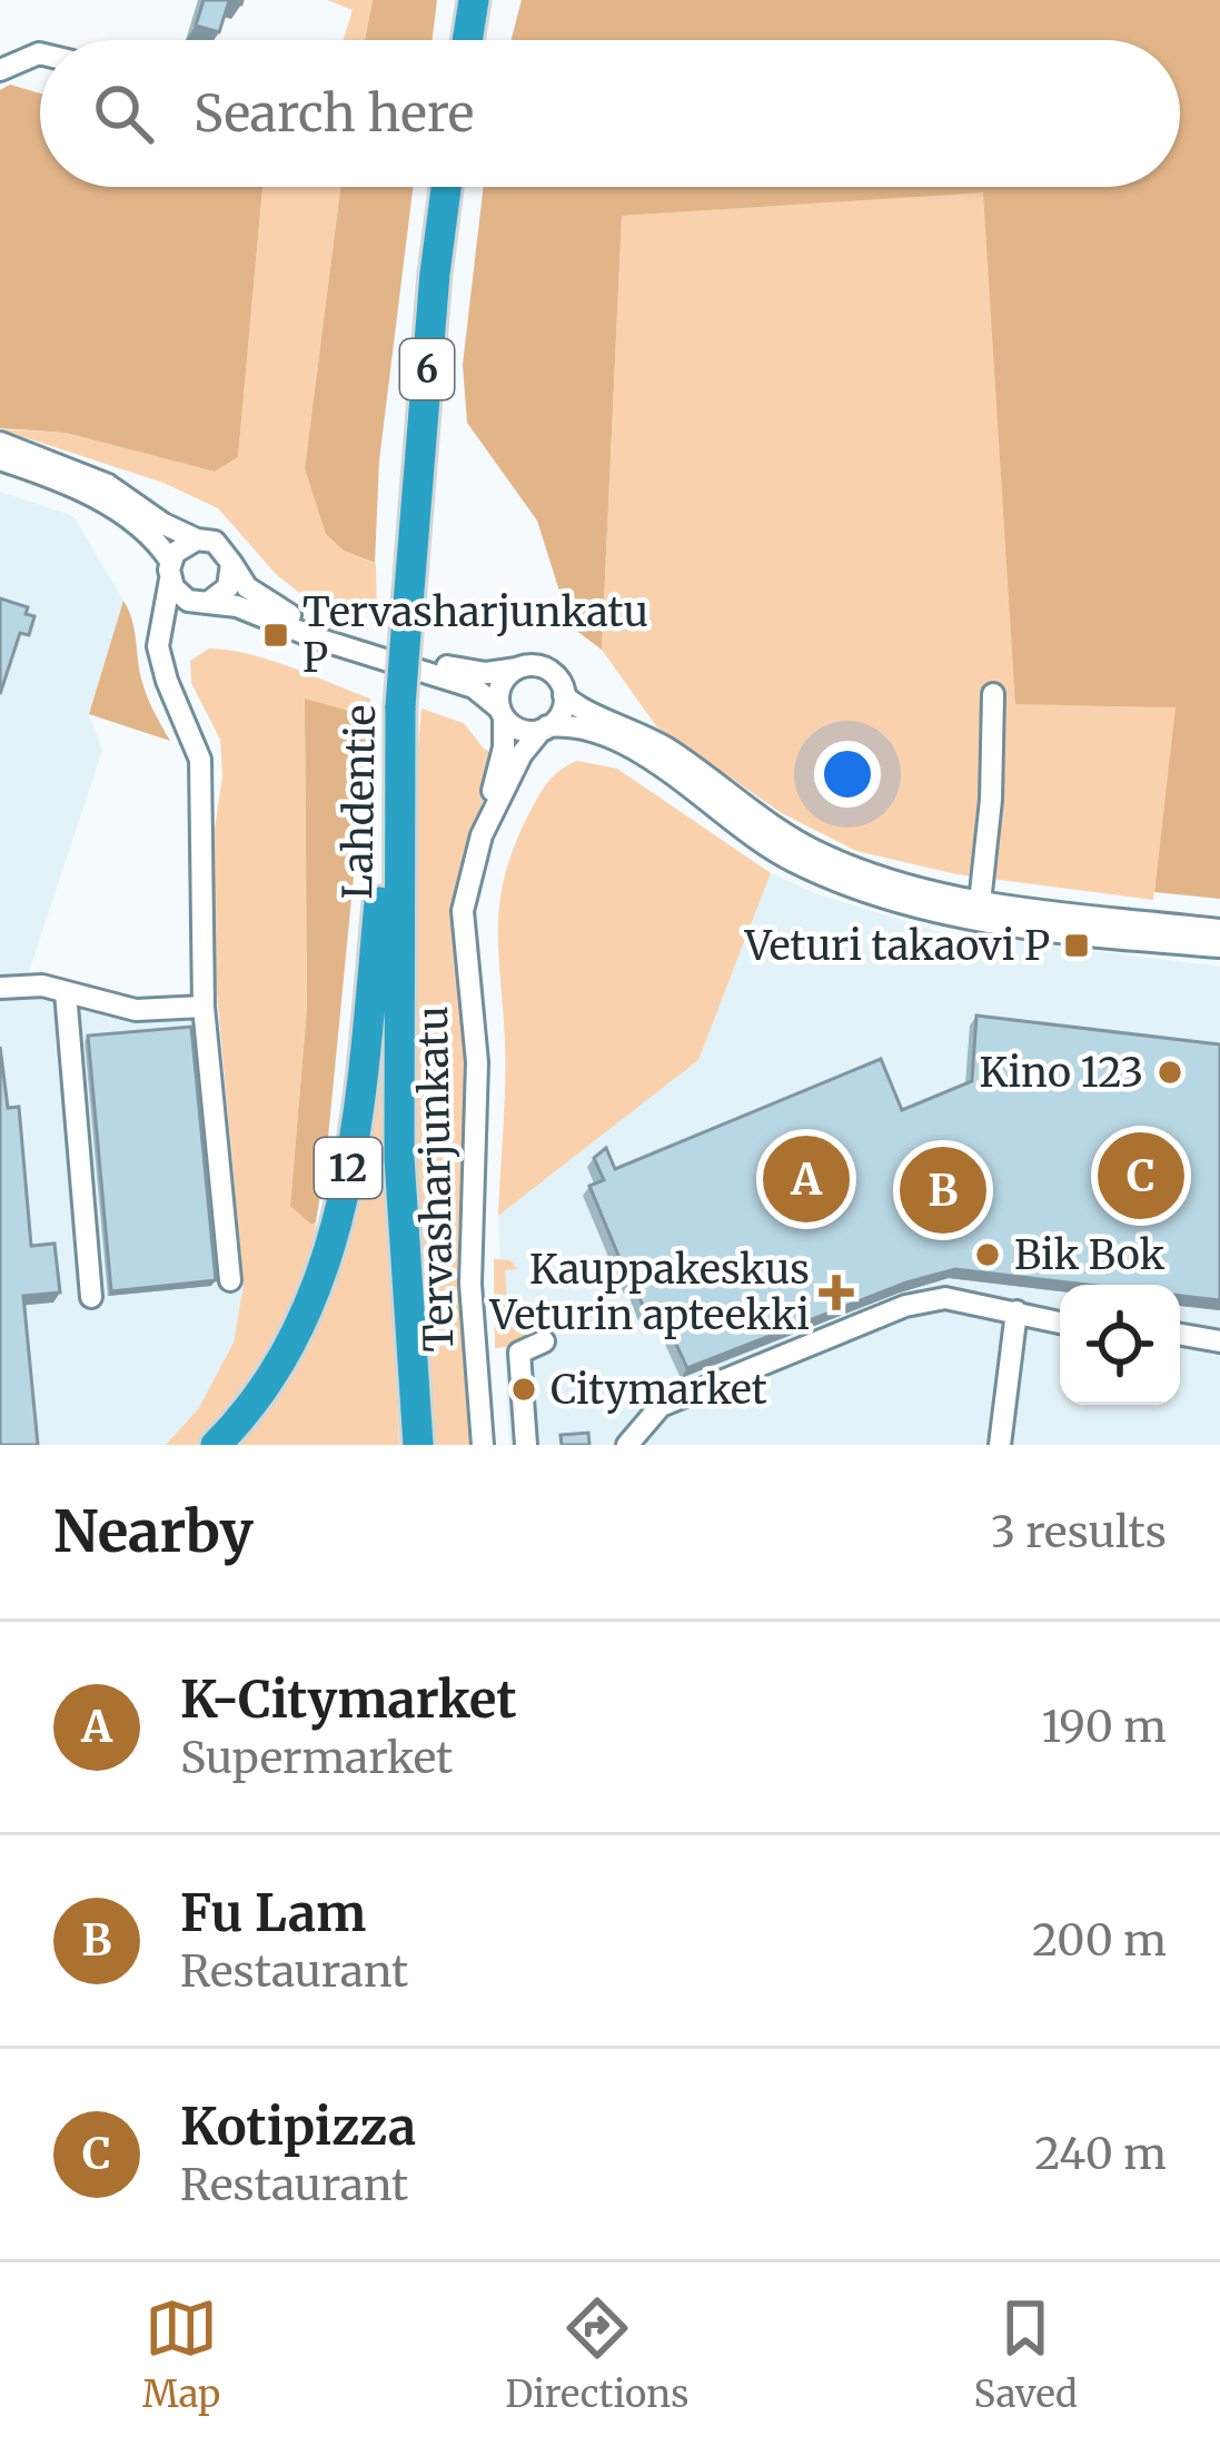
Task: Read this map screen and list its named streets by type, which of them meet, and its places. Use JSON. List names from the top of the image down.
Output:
{
  "streets": {
    "highway": ["6", "Lahdentie", "12"],
    "street": ["Tervasharjunkatu"]
  },
  "crossings": [
    ["Lahdentie", "12"]
  ],
  "places": {
    "transit": ["Tervasharjunkatu P", "Veturi takaovi P"],
    "other": ["Kino 123", "Bik Bok", "Citymarket"],
    "health": ["Kauppakeskus Veturin apteekki"]
  },
  "page": {
    "search": "Search here",
    "pins": ["C", "A", "B"],
    "heading": ["Nearby", "3 results"],
    "list": [
      {
        "mark": "A",
        "name": "K-Citymarket",
        "note": "Supermarket",
        "value": "190 m"
      },
      {
        "mark": "B",
        "name": "Fu Lam",
        "note": "Restaurant",
        "value": "200 m"
      },
      {
        "mark": "C",
        "name": "Kotipizza",
        "note": "Restaurant",
        "value": "240 m"
      }
    ],
    "nav": ["Map", "Directions", "Saved"]
  }
}
